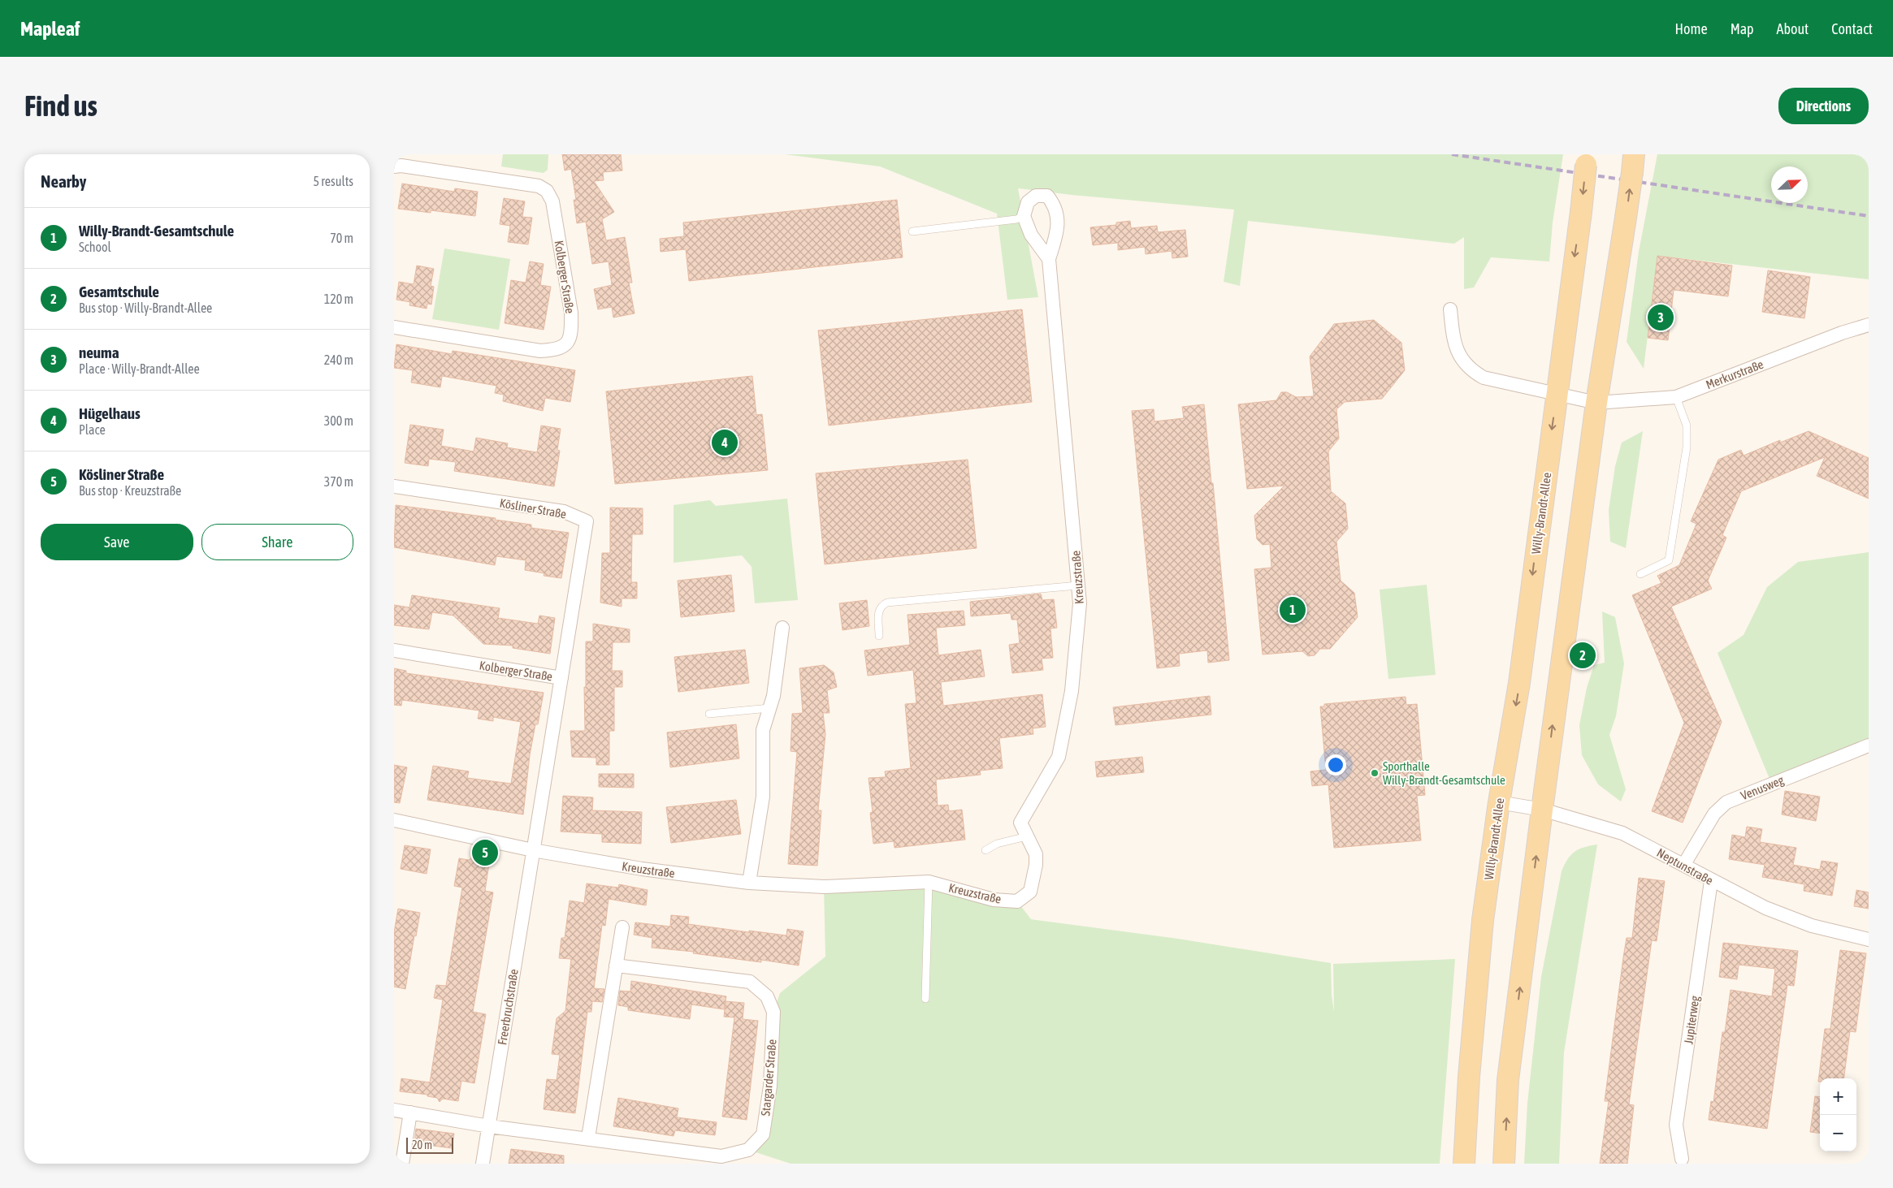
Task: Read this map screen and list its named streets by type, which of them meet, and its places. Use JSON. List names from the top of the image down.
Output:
{
  "streets": {
    "main road": ["Willy-Brandt-Allee"],
    "street": [
      "Kolberger Straße",
      "Merkurstraße",
      "Kösliner Straße",
      "Kreuzstraße",
      "Venusweg",
      "Neptunstraße",
      "Freerbruchstraße",
      "Jupiterweg",
      "Stargarder Straße"
    ]
  },
  "crossings": [
    ["Kolberger Straße", "Kösliner Straße"],
    ["Kolberger Straße", "Kreuzstraße"],
    ["Kolberger Straße", "Freerbruchstraße"],
    ["Willy-Brandt-Allee", "Neptunstraße"],
    ["Kreuzstraße", "Freerbruchstraße"],
    ["Venusweg", "Neptunstraße"],
    ["Neptunstraße", "Jupiterweg"],
    ["Freerbruchstraße", "Stargarder Straße"]
  ],
  "places": ["Sporthalle Willy-Brandt-Gesamtschule"],
  "scale_bar": "20 m",
  "north": "top right",
  "page": {
    "header": "Mapleaf",
    "nav": [
      "Home",
      "Map",
      "About",
      "Contact"
    ],
    "buttons": [
      "Directions",
      ["Save", "Share"]
    ],
    "title": "Find us",
    "heading": ["Nearby", "5 results"],
    "list": [
      {
        "mark": "1",
        "name": "Willy-Brandt-Gesamtschule",
        "note": "School",
        "value": "70 m"
      },
      {
        "mark": "2",
        "name": "Gesamtschule",
        "note": "Bus stop · Willy-Brandt-Allee",
        "value": "120 m"
      },
      {
        "mark": "3",
        "name": "neuma",
        "note": "Place · Willy-Brandt-Allee",
        "value": "240 m"
      },
      {
        "mark": "4",
        "name": "Hügelhaus",
        "note": "Place",
        "value": "300 m"
      },
      {
        "mark": "5",
        "name": "Kösliner Straße",
        "note": "Bus stop · Kreuzstraße",
        "value": "370 m"
      }
    ],
    "pins": [
      "3",
      "4",
      "1",
      "2",
      "5"
    ],
    "map_buttons": ["+", "−"],
    "scale": "20 m"
  }
}
